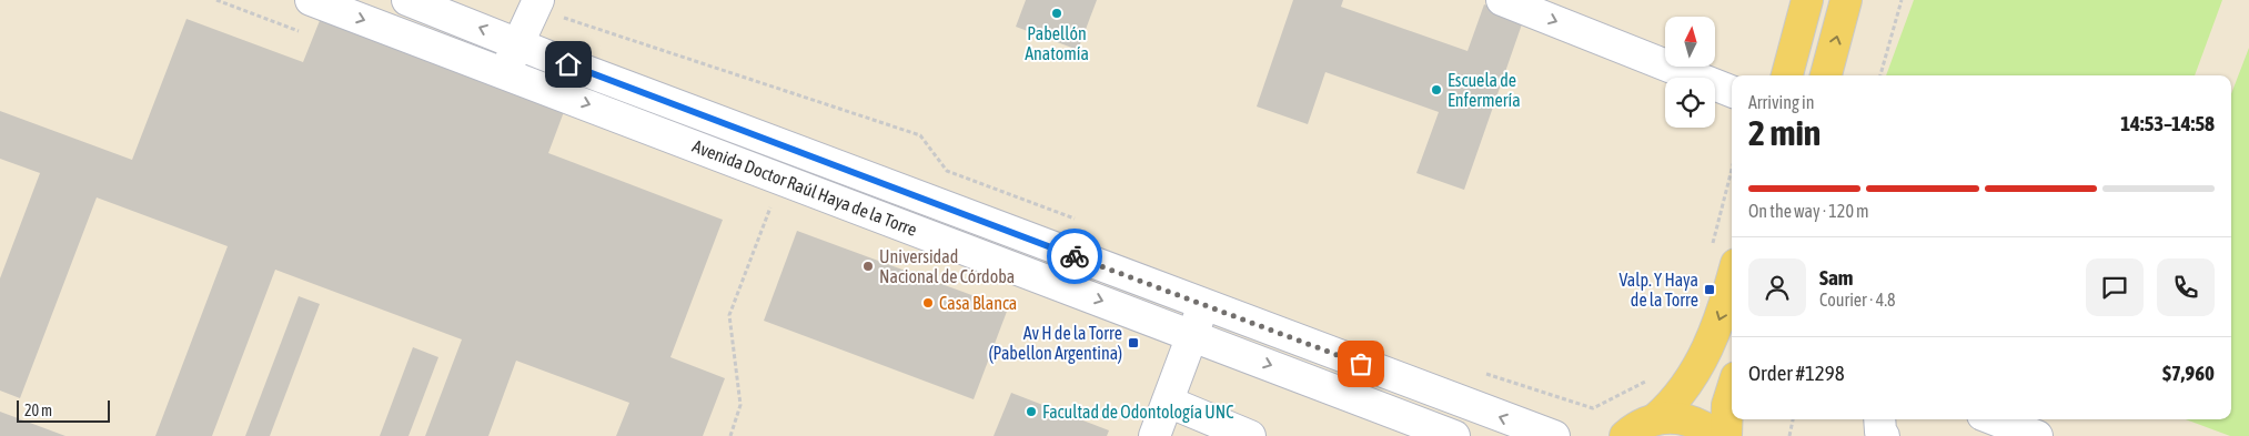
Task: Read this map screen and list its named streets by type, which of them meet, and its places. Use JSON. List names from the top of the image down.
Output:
{
  "streets": {
    "street": ["Avenida Doctor Raúl Haya de la Torre"]
  },
  "places": {
    "other": [
      "Pabellón Anatomía",
      "Escuela de Enfermería",
      "Universidad Nacional de Córdoba",
      "Casa Blanca",
      "Facultad de Odontología UNC"
    ],
    "transit": ["Valp. Y Haya de la Torre", "Av H de la Torre (Pabellon Argentina)"]
  },
  "scale_bar": "20 m",
  "north": "top",
  "page": {
    "heading": ["2 min", "Arriving in", "14:53–14:58"],
    "panel": [
      "Sam",
      "Courier · 4.8",
      "Order #1298",
      "$7,960"
    ],
    "bar": "On the way · 120 m",
    "scale": "20 m"
  }
}
